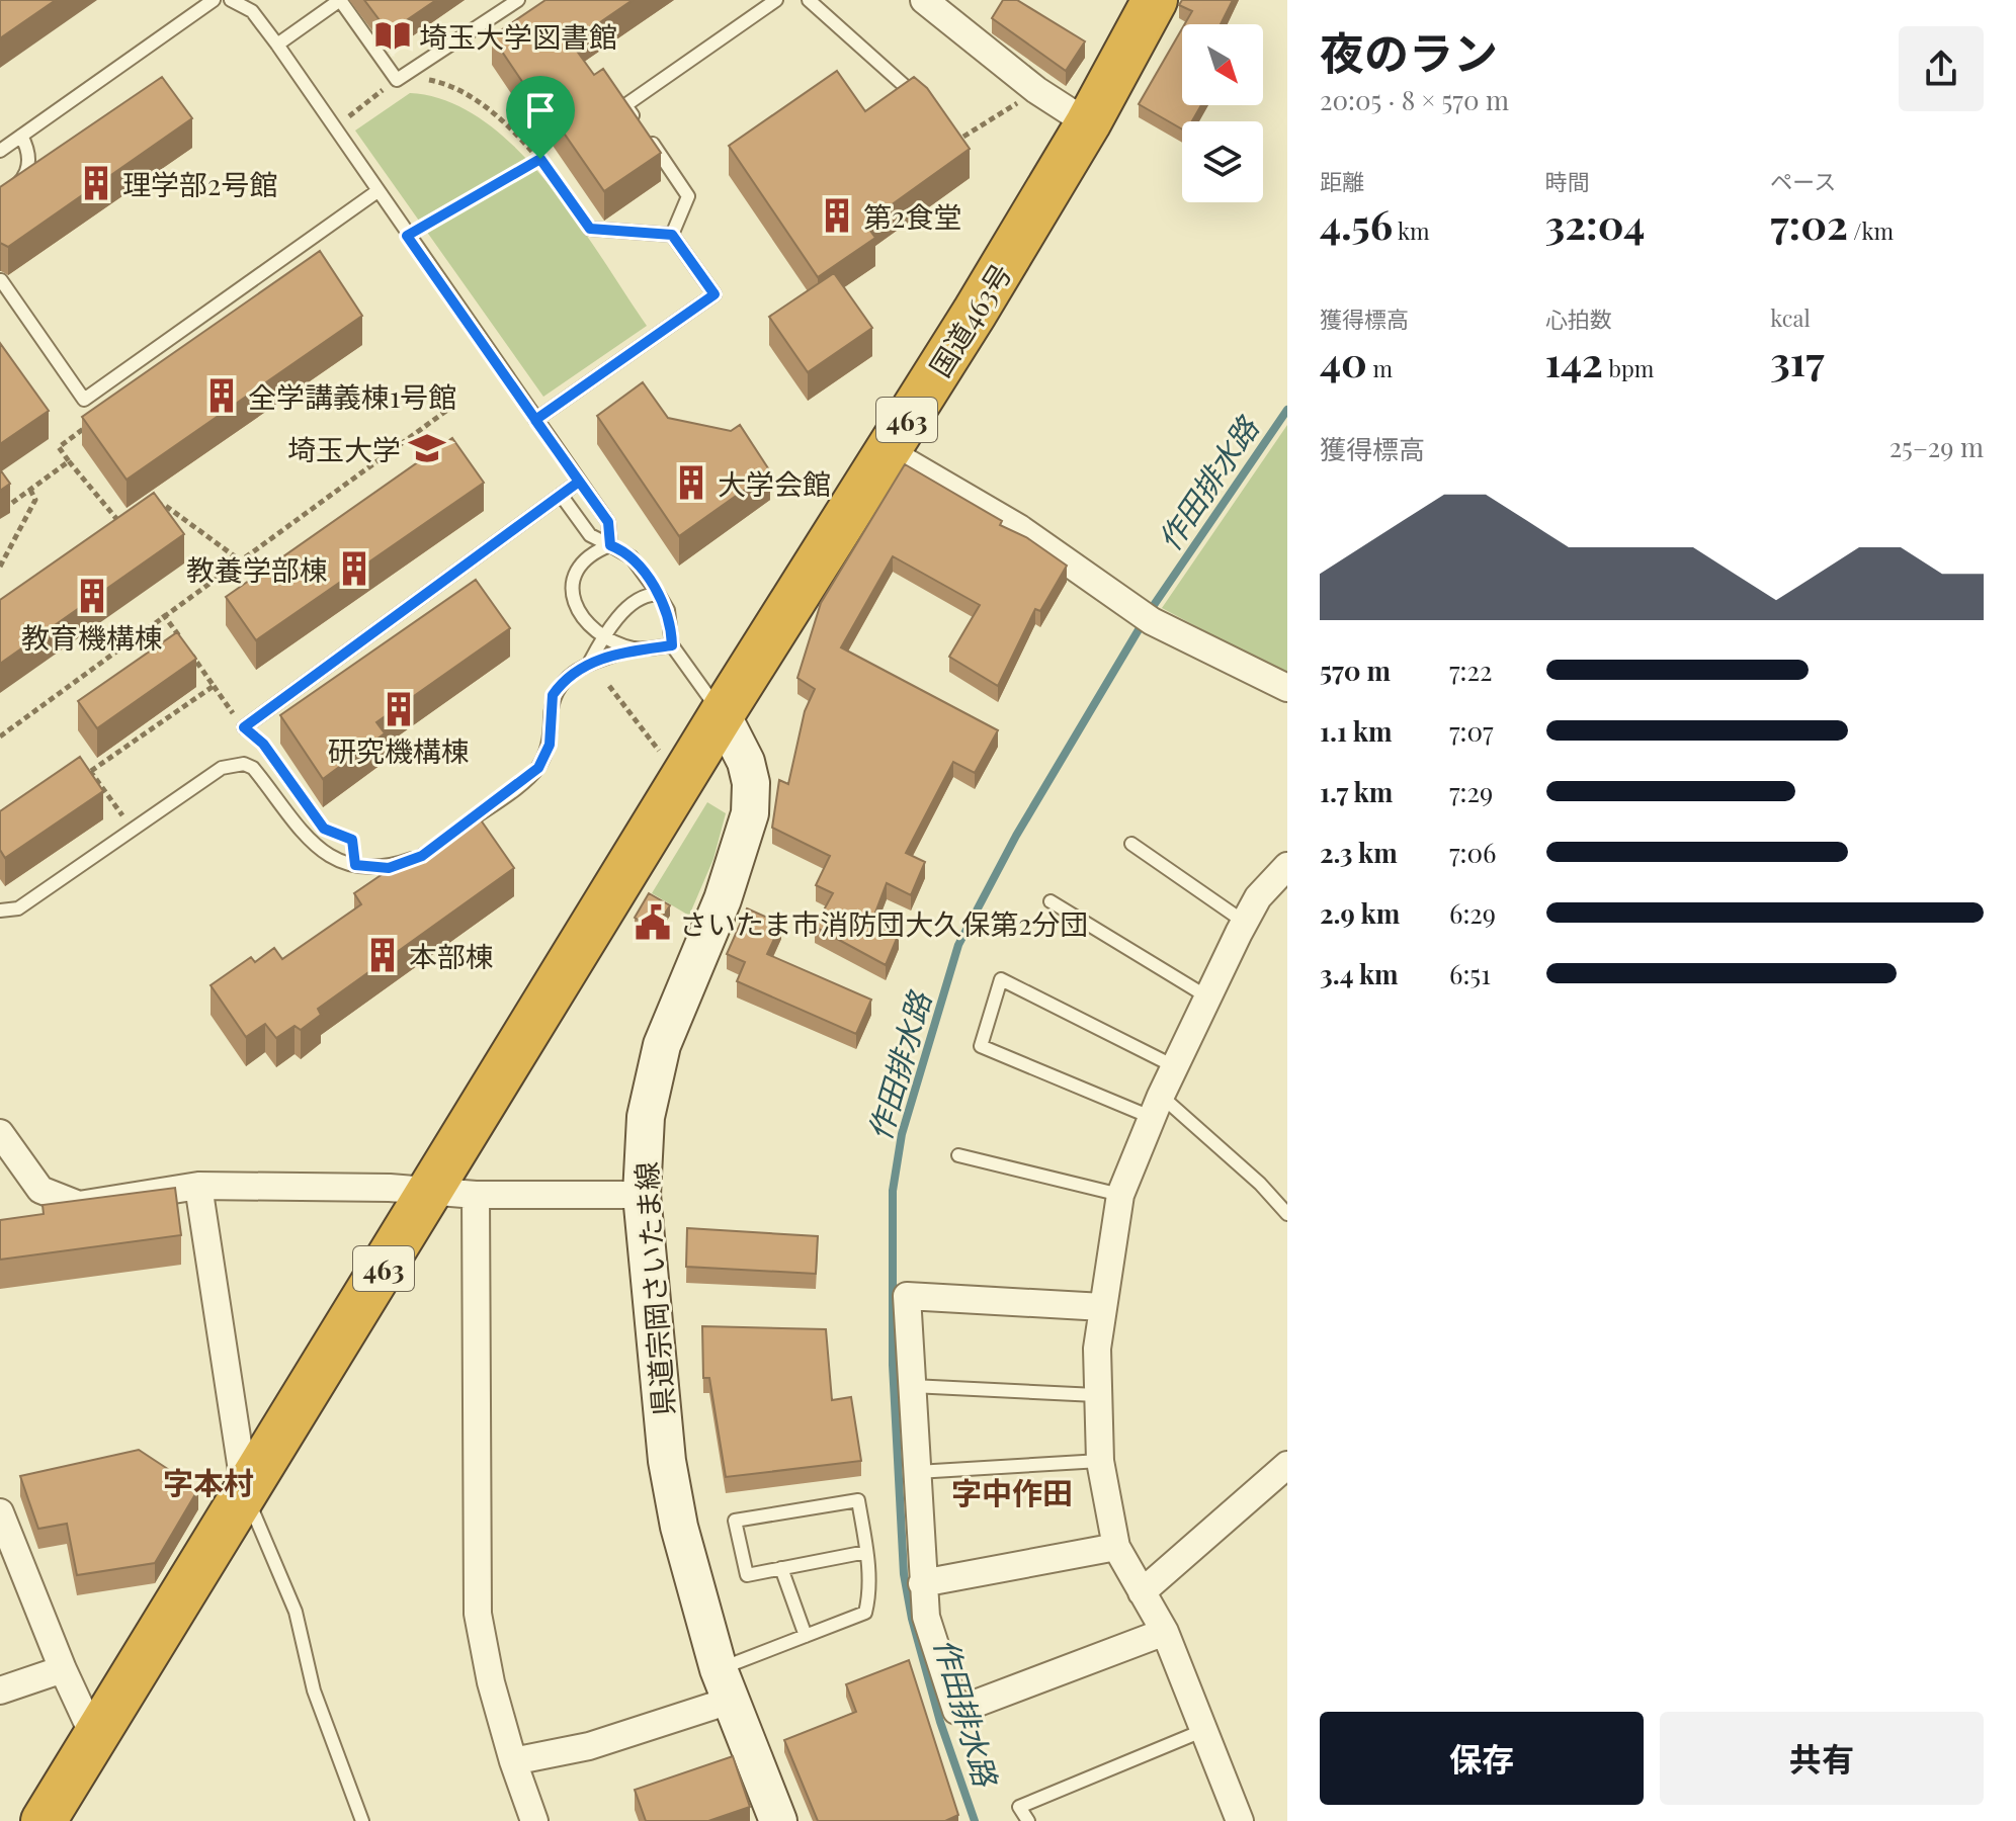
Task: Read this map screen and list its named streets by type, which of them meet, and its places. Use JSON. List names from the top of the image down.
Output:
{
  "streets": {
    "highway": ["国道463号", "463"],
    "main road": ["県道宗岡さいたま線"]
  },
  "crossings": [
    ["国道463号", "463"],
    ["国道463号", "県道宗岡さいたま線"],
    ["463", "県道宗岡さいたま線"]
  ],
  "districts": ["字本村", "字中作田"],
  "water": ["作田排水路"],
  "places": {
    "library": ["埼玉大学図書館"],
    "building": [
      "理学部2号館",
      "第2食堂",
      "全学講義棟1号館",
      "大学会館",
      "教養学部棟",
      "教育機構棟",
      "研究機構棟",
      "本部棟"
    ],
    "school or university": ["埼玉大学"],
    "public building": ["さいたま市消防団大久保第2分団"]
  },
  "north": "bottom right",
  "page": {
    "heading": ["夜のラン", "20:05 · 8 × 570 m"],
    "stats": [
      ["距離", "4.56 km"],
      ["時間", "32:04"],
      ["ペース", "7:02 /km"],
      ["獲得標高", "40 m"],
      ["心拍数", "142 bpm"],
      ["kcal", "317"]
    ],
    "chart": ["獲得標高", "25–29 m"],
    "list": [
      {
        "name": "570 m",
        "note": "7:22"
      },
      {
        "name": "1.1 km",
        "note": "7:07"
      },
      {
        "name": "1.7 km",
        "note": "7:29"
      },
      {
        "name": "2.3 km",
        "note": "7:06"
      },
      {
        "name": "2.9 km",
        "note": "6:29"
      },
      {
        "name": "3.4 km",
        "note": "6:51"
      }
    ],
    "buttons": ["保存", "共有"]
  }
}
